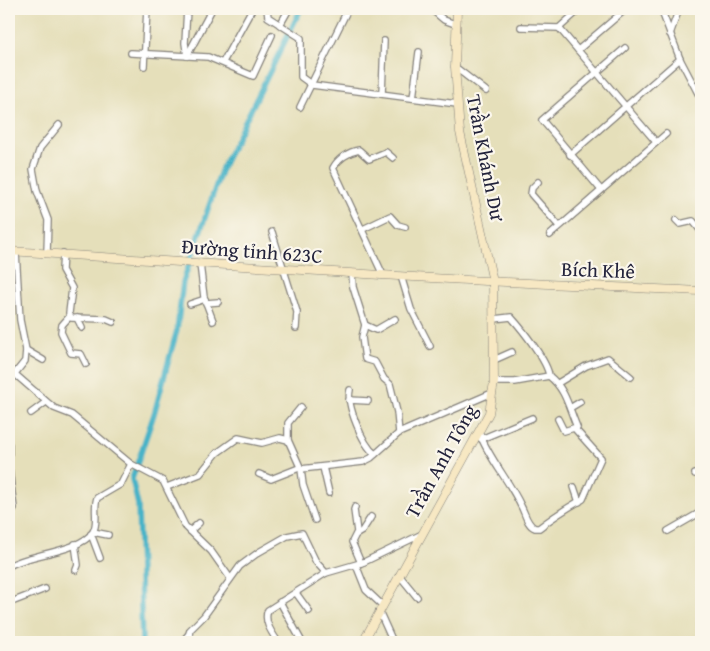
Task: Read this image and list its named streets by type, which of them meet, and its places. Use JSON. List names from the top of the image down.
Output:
{
  "streets": {
    "main road": [
      "Trần Khánh Dư",
      "Đường tỉnh 623C",
      "Bích Khê",
      "Trần Anh Tông"
    ]
  },
  "crossings": [
    ["Trần Khánh Dư", "Đường tỉnh 623C"],
    ["Trần Khánh Dư", "Bích Khê"],
    ["Trần Khánh Dư", "Trần Anh Tông"],
    ["Đường tỉnh 623C", "Bích Khê"],
    ["Đường tỉnh 623C", "Trần Anh Tông"],
    ["Bích Khê", "Trần Anh Tông"]
  ]
}
